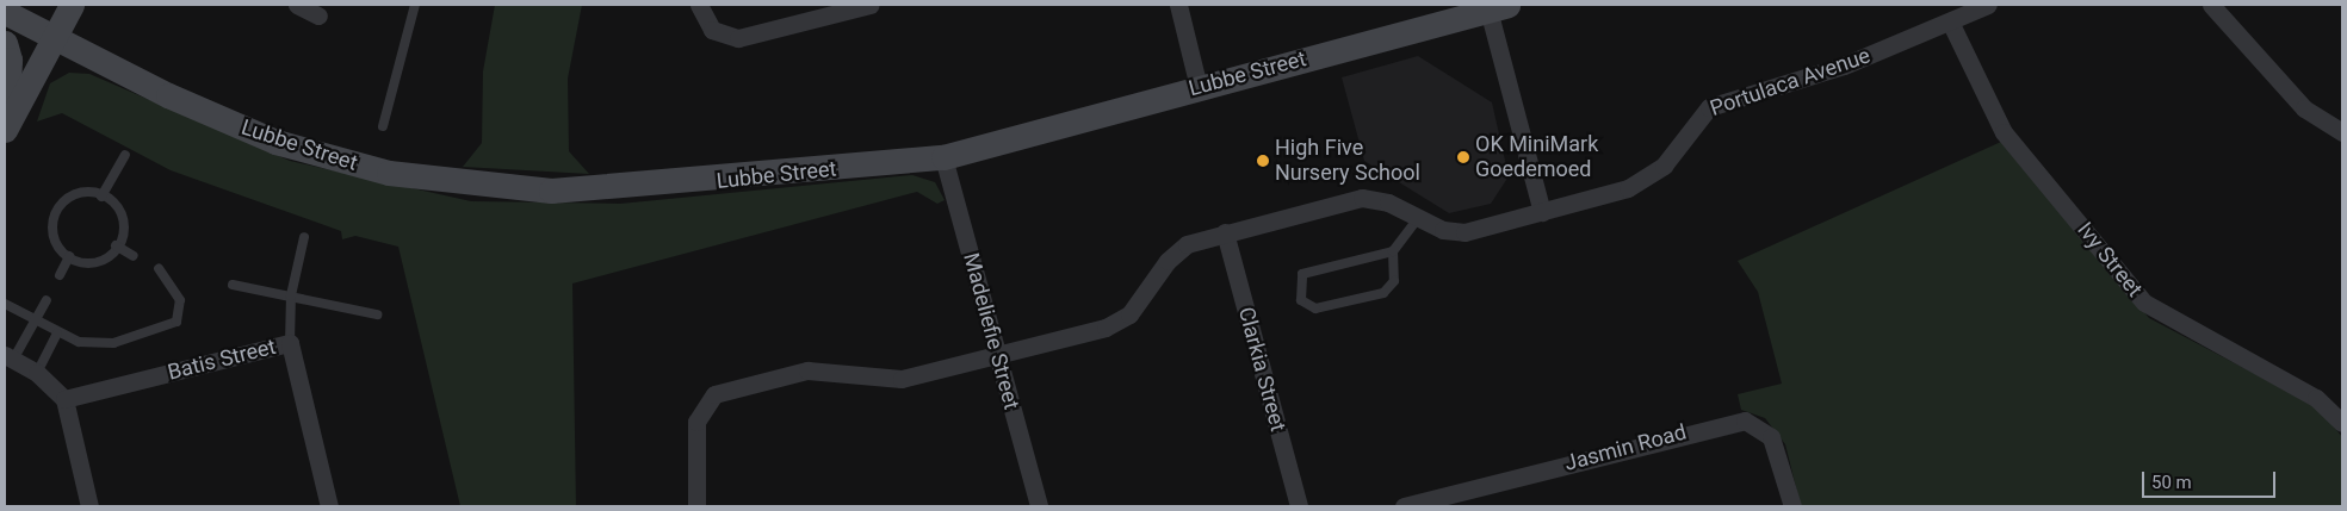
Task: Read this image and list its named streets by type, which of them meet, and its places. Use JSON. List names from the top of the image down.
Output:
{
  "streets": {
    "main road": ["Lubbe Street"],
    "street": [
      "Portulaca Avenue",
      "Ivy Street",
      "Madeliefie Street",
      "Batis Street",
      "Clarkia Street",
      "Jasmin Road"
    ]
  },
  "crossings": [
    ["Lubbe Street", "Madeliefie Street"],
    ["Portulaca Avenue", "Ivy Street"],
    ["Portulaca Avenue", "Madeliefie Street"],
    ["Portulaca Avenue", "Clarkia Street"]
  ],
  "places": ["OK MiniMark Goedemoed", "High Five Nursery School"],
  "scale_bar": "50 m"
}
